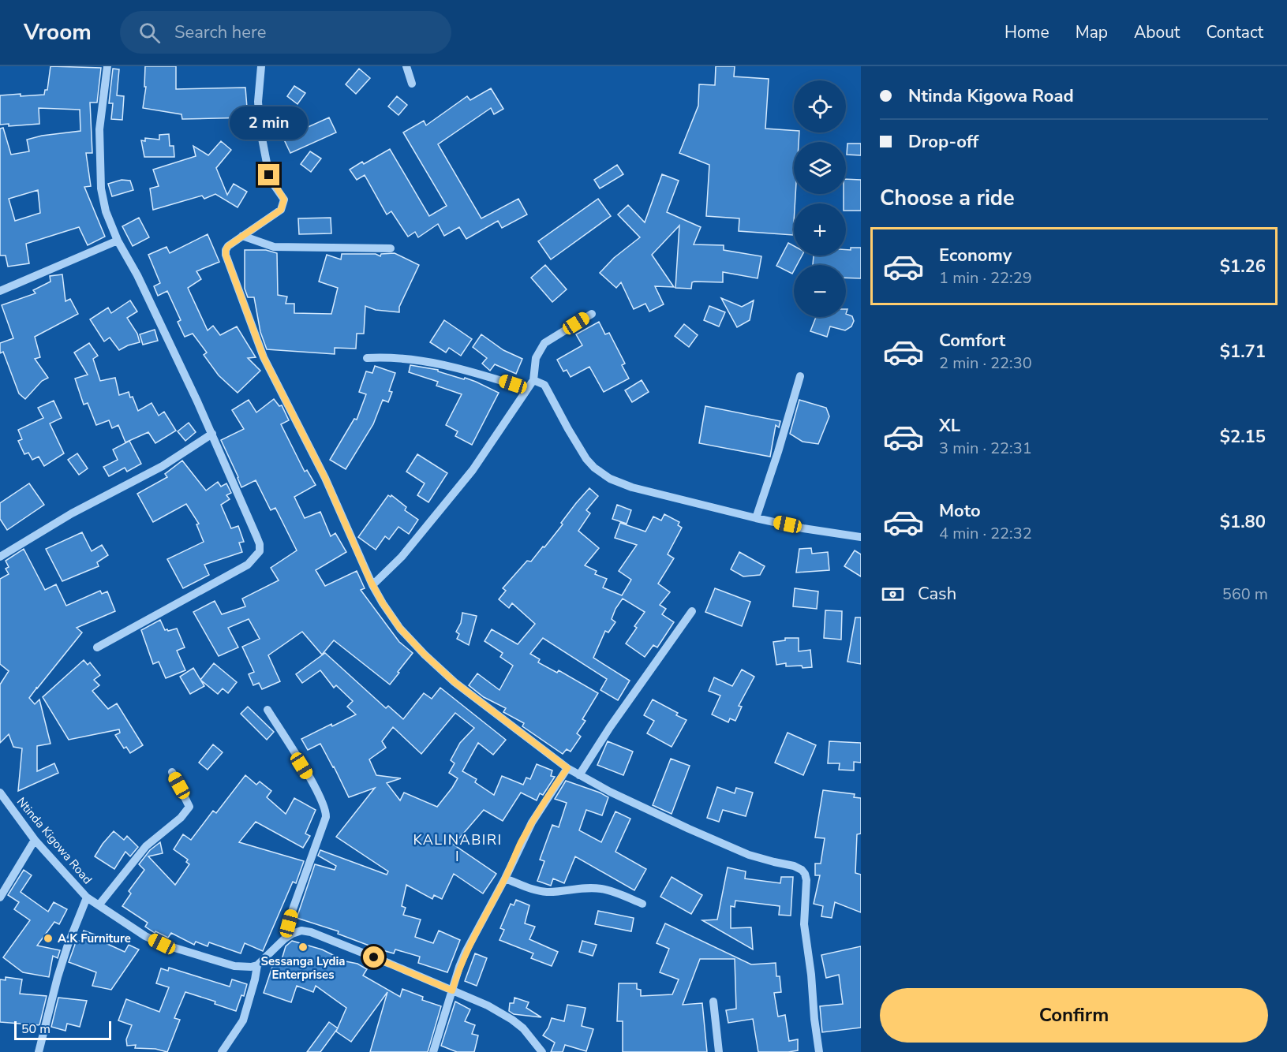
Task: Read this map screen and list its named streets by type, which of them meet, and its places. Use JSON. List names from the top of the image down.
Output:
{
  "streets": {
    "street": ["Ntinda Kigowa Road"]
  },
  "districts": ["KALINABIRI I"],
  "places": ["A.K Furniture", "Sessanga Lydia Enterprises"],
  "scale_bar": "50 m",
  "page": {
    "header": "Vroom",
    "search": "Search here",
    "nav": [
      "Home",
      "Map",
      "About",
      "Contact"
    ],
    "banner": ["Ntinda Kigowa Road", "Drop-off"],
    "map_buttons": ["+", "−"],
    "bubble": "2 min",
    "heading": "Choose a ride",
    "list": [
      {
        "name": "Economy",
        "note": "1 min · 22:29",
        "value": "$1.26"
      },
      {
        "name": "Comfort",
        "note": "2 min · 22:30",
        "value": "$1.71"
      },
      {
        "name": "XL",
        "note": "3 min · 22:31",
        "value": "$2.15"
      },
      {
        "name": "Moto",
        "note": "4 min · 22:32",
        "value": "$1.80"
      }
    ],
    "pay": ["Cash", "560 m"],
    "buttons": "Confirm",
    "scale": "50 m"
  }
}
